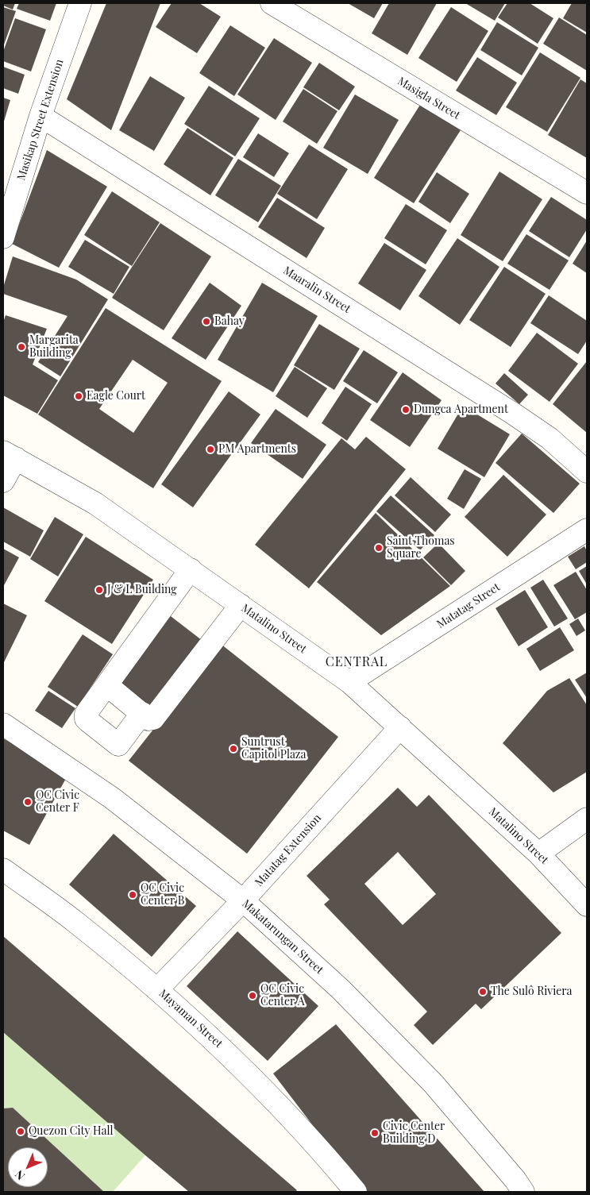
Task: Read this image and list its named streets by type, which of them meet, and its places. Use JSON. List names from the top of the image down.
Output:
{
  "streets": {
    "street": [
      "Masigla Street",
      "Masikap Street Extension",
      "Maaralin Street",
      "Matatag Street",
      "Matalino Street",
      "Matatag Extension",
      "Makatarungan Street",
      "Mayaman Street"
    ]
  },
  "crossings": [
    ["Masikap Street Extension", "Maaralin Street"],
    ["Matatag Street", "Matalino Street"],
    ["Matalino Street", "Matatag Extension"],
    ["Matatag Extension", "Makatarungan Street"],
    ["Matatag Extension", "Mayaman Street"]
  ],
  "districts": ["CENTRAL"],
  "places": [
    "Bahay",
    "Margarita Building",
    "Eagle Court",
    "Dungca Apartment",
    "PM Apartments",
    "Saint Thomas Square",
    "J & L Building",
    "Suntrust Capitol Plaza",
    "QC Civic Center F",
    "QC Civic Center B",
    "The Sulô Riviera",
    "QC Civic Center A",
    "Quezon City Hall",
    "Civic Center Building D"
  ],
  "north": "bottom left"
}
